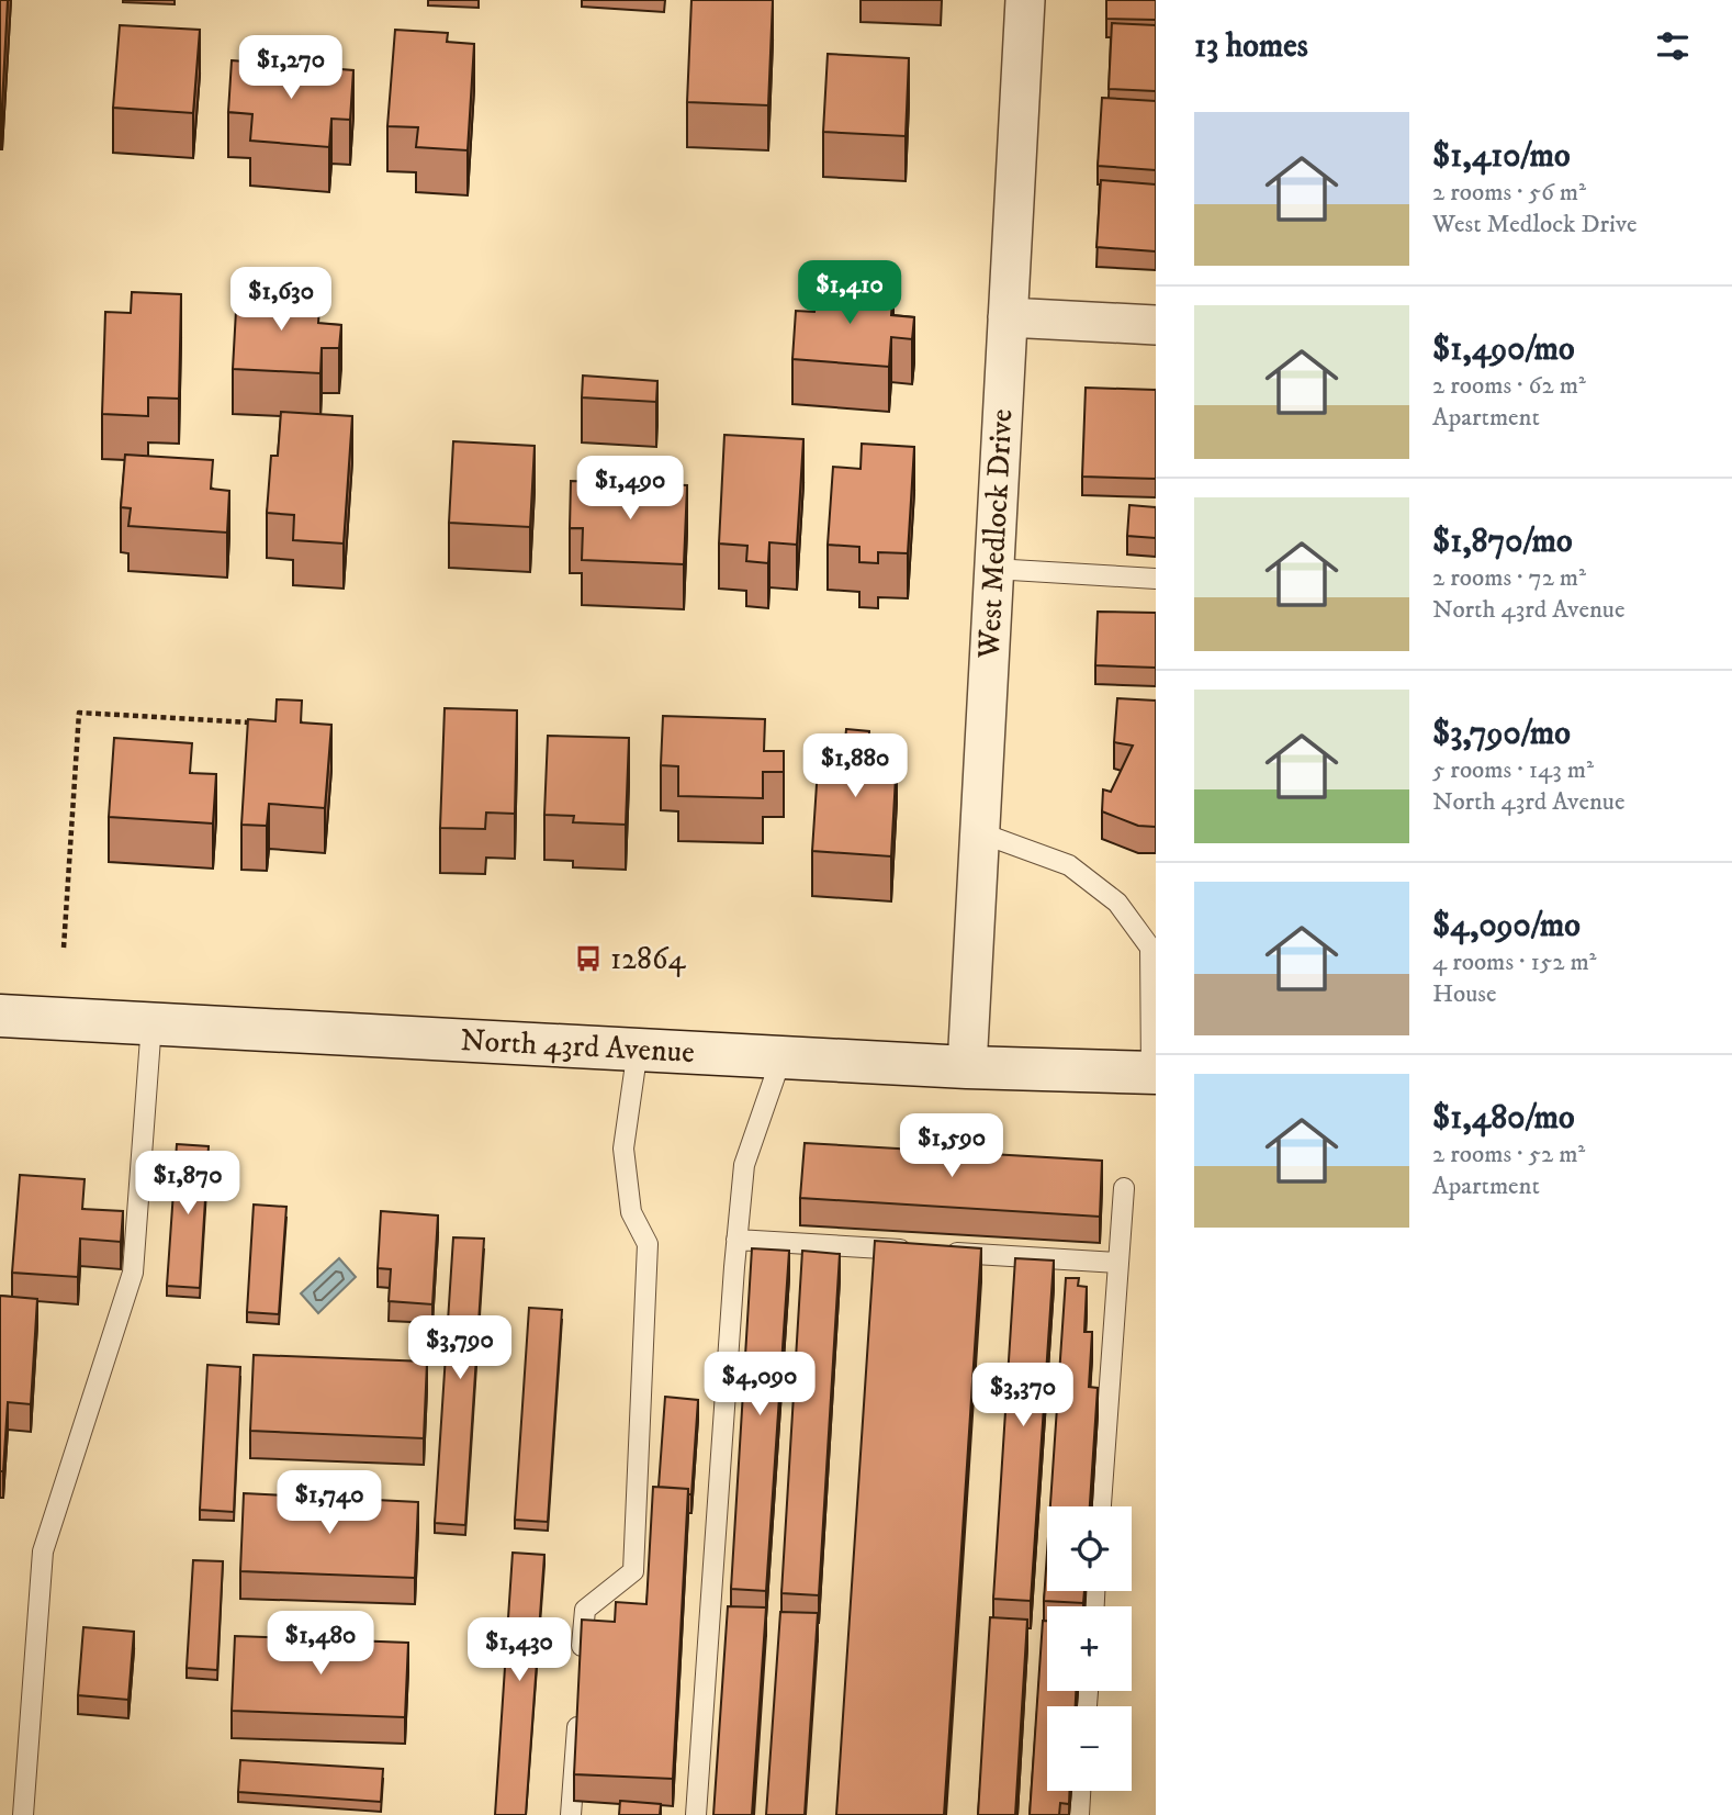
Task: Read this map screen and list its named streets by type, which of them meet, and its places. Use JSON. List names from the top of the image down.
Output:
{
  "streets": {
    "main road": ["North 43rd Avenue"],
    "street": ["West Medlock Drive"]
  },
  "crossings": [
    ["West Medlock Drive", "North 43rd Avenue"]
  ],
  "places": {
    "bus stop": ["12864"]
  },
  "page": {
    "heading": "13 homes",
    "price": [
      "$1,270",
      "$1,410",
      "$1,630",
      "$1,490",
      "$1,880",
      "$1,590",
      "$1,870",
      "$3,790",
      "$4,090",
      "$3,370",
      "$1,740",
      "$1,480",
      "$1,430"
    ],
    "list": [
      {
        "name": "$1,410/mo",
        "note": "2 rooms · 56 m² · West Medlock Drive"
      },
      {
        "name": "$1,490/mo",
        "note": "2 rooms · 62 m² · Apartment"
      },
      {
        "name": "$1,870/mo",
        "note": "2 rooms · 72 m² · North 43rd Avenue"
      },
      {
        "name": "$3,790/mo",
        "note": "5 rooms · 143 m² · North 43rd Avenue"
      },
      {
        "name": "$4,090/mo",
        "note": "4 rooms · 152 m² · House"
      },
      {
        "name": "$1,480/mo",
        "note": "2 rooms · 52 m² · Apartment"
      }
    ],
    "map_buttons": ["+", "−"]
  }
}
